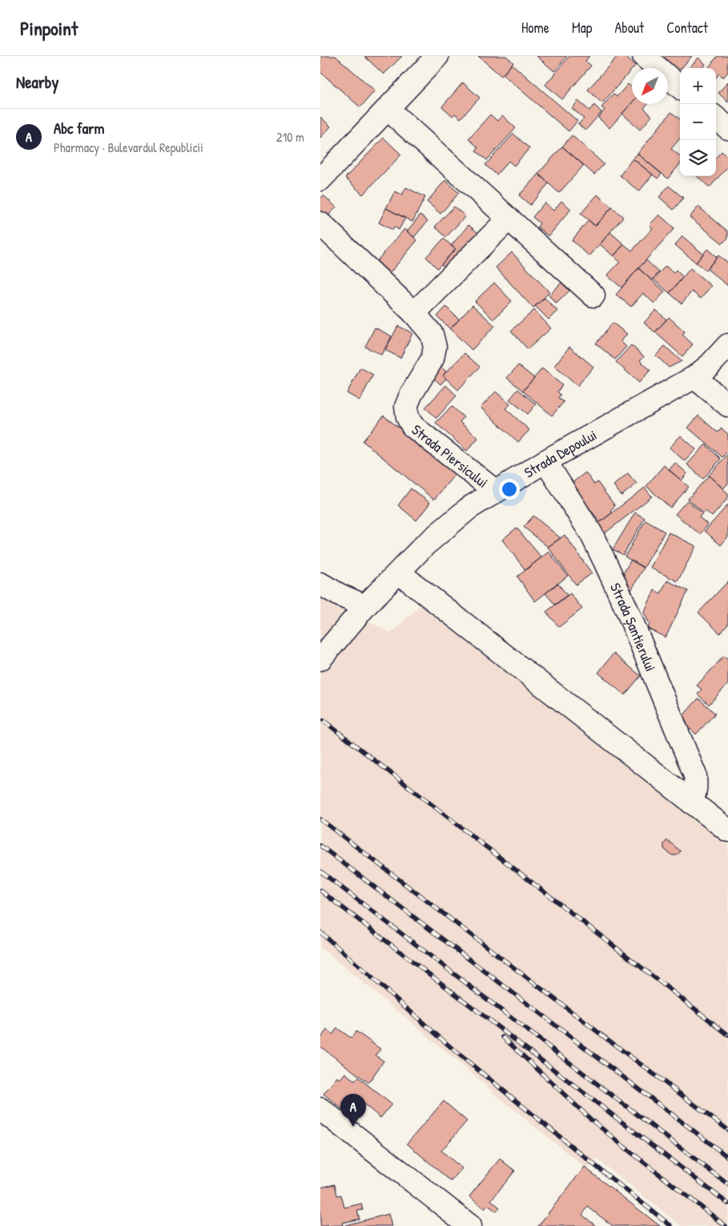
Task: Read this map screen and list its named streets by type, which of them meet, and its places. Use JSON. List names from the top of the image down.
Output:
{
  "streets": {
    "street": ["Strada Depoului", "Strada Piersicului", "Strada Șantierului"]
  },
  "crossings": [
    ["Strada Depoului", "Strada Piersicului"],
    ["Strada Depoului", "Strada Șantierului"]
  ],
  "north": "bottom left",
  "page": {
    "header": "Pinpoint",
    "nav": [
      "Home",
      "Map",
      "About",
      "Contact"
    ],
    "heading": "Nearby",
    "map_buttons": ["+", "−"],
    "list": [
      {
        "mark": "A",
        "name": "Abc farm",
        "note": "Pharmacy · Bulevardul Republicii",
        "value": "210 m"
      }
    ],
    "pins": "A"
  }
}
